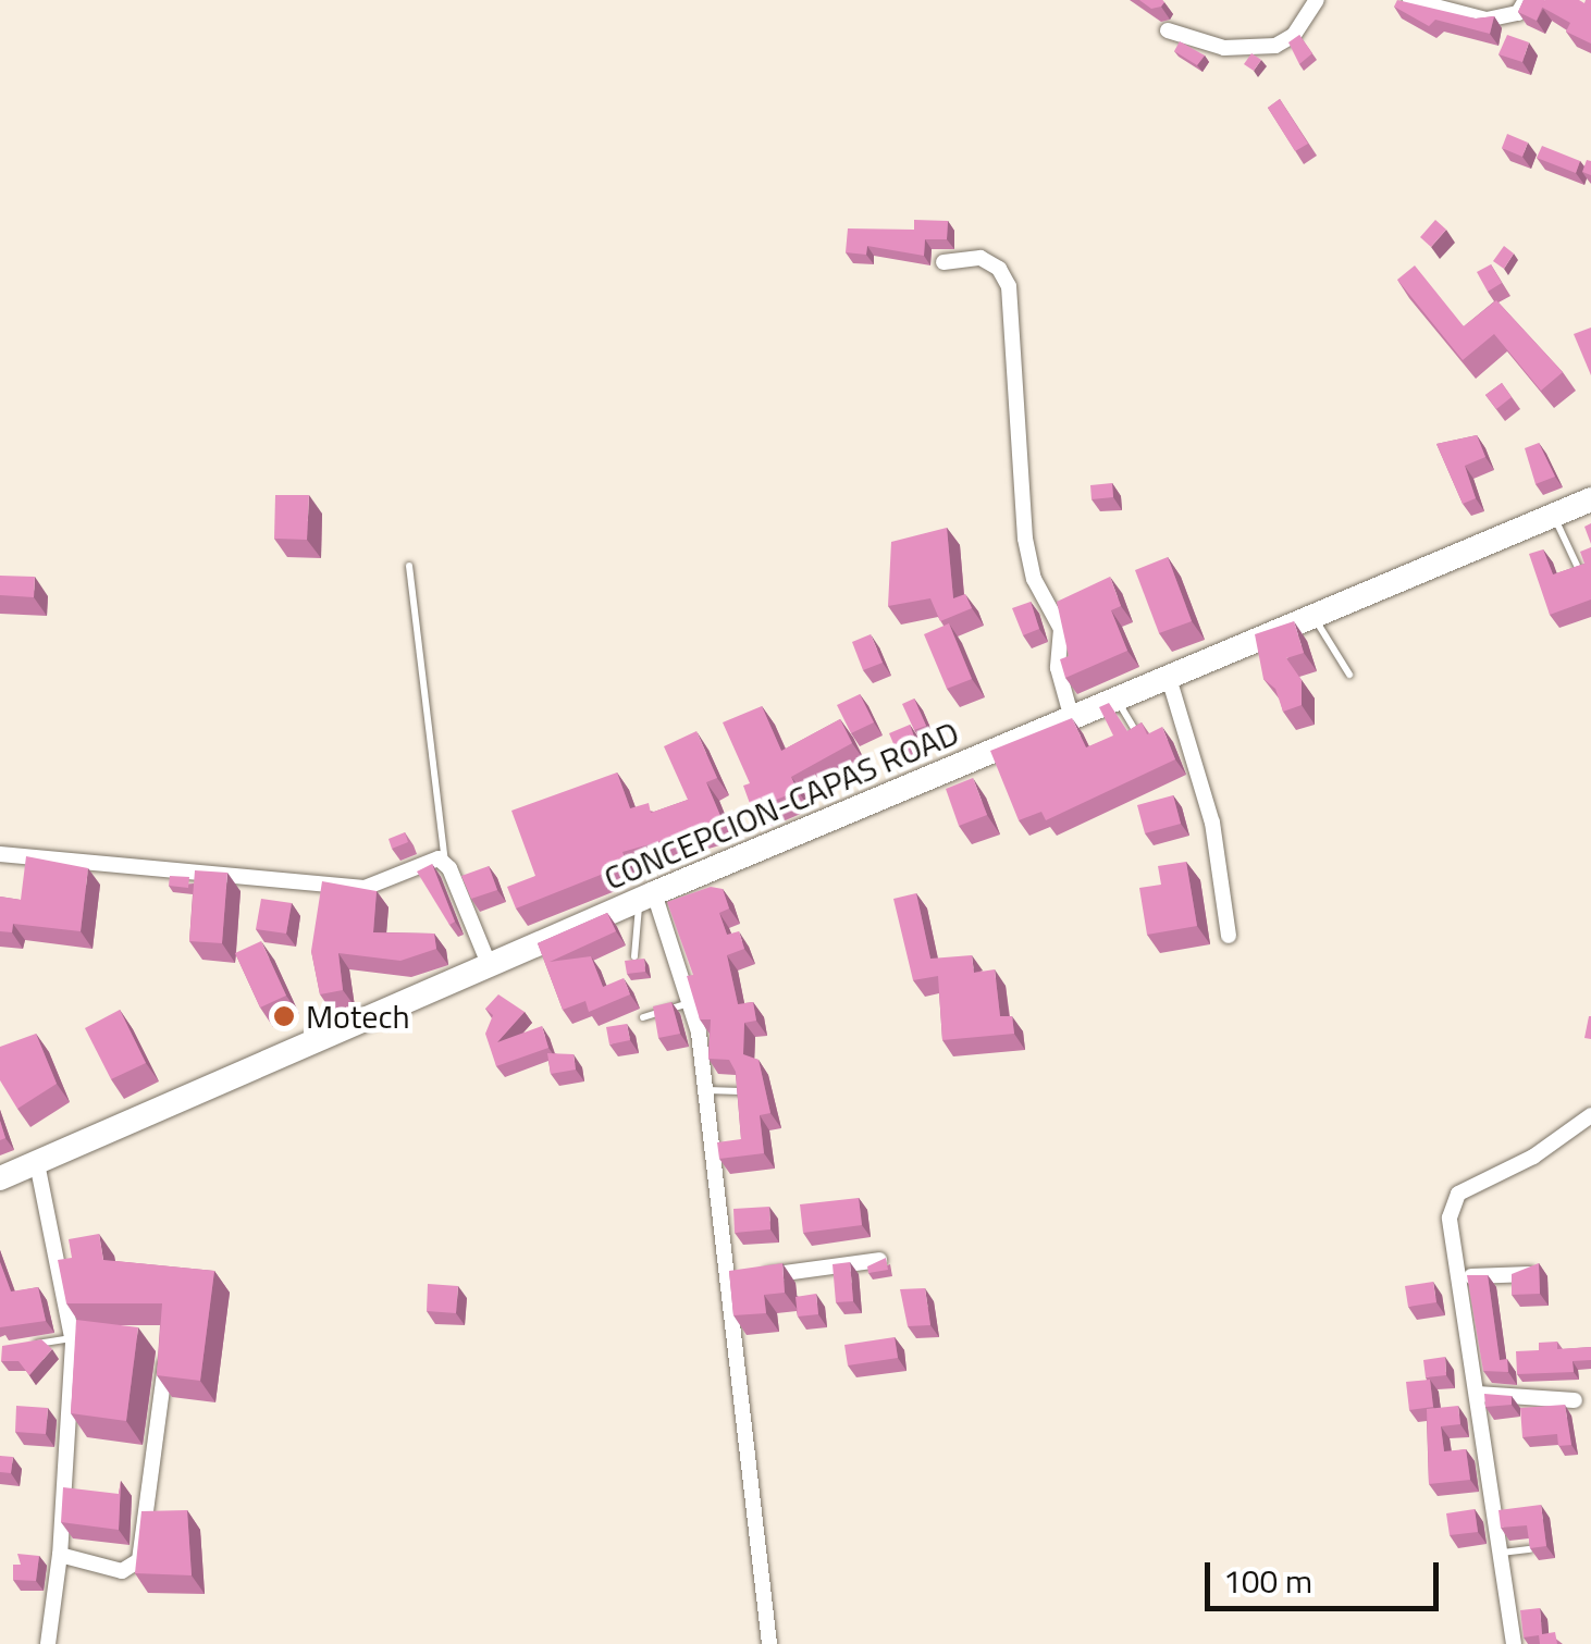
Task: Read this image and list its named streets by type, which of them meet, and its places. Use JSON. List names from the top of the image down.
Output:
{
  "streets": {
    "main road": ["CONCEPCION-CAPAS ROAD"]
  },
  "places": ["Motech"],
  "scale_bar": "100 m"
}
